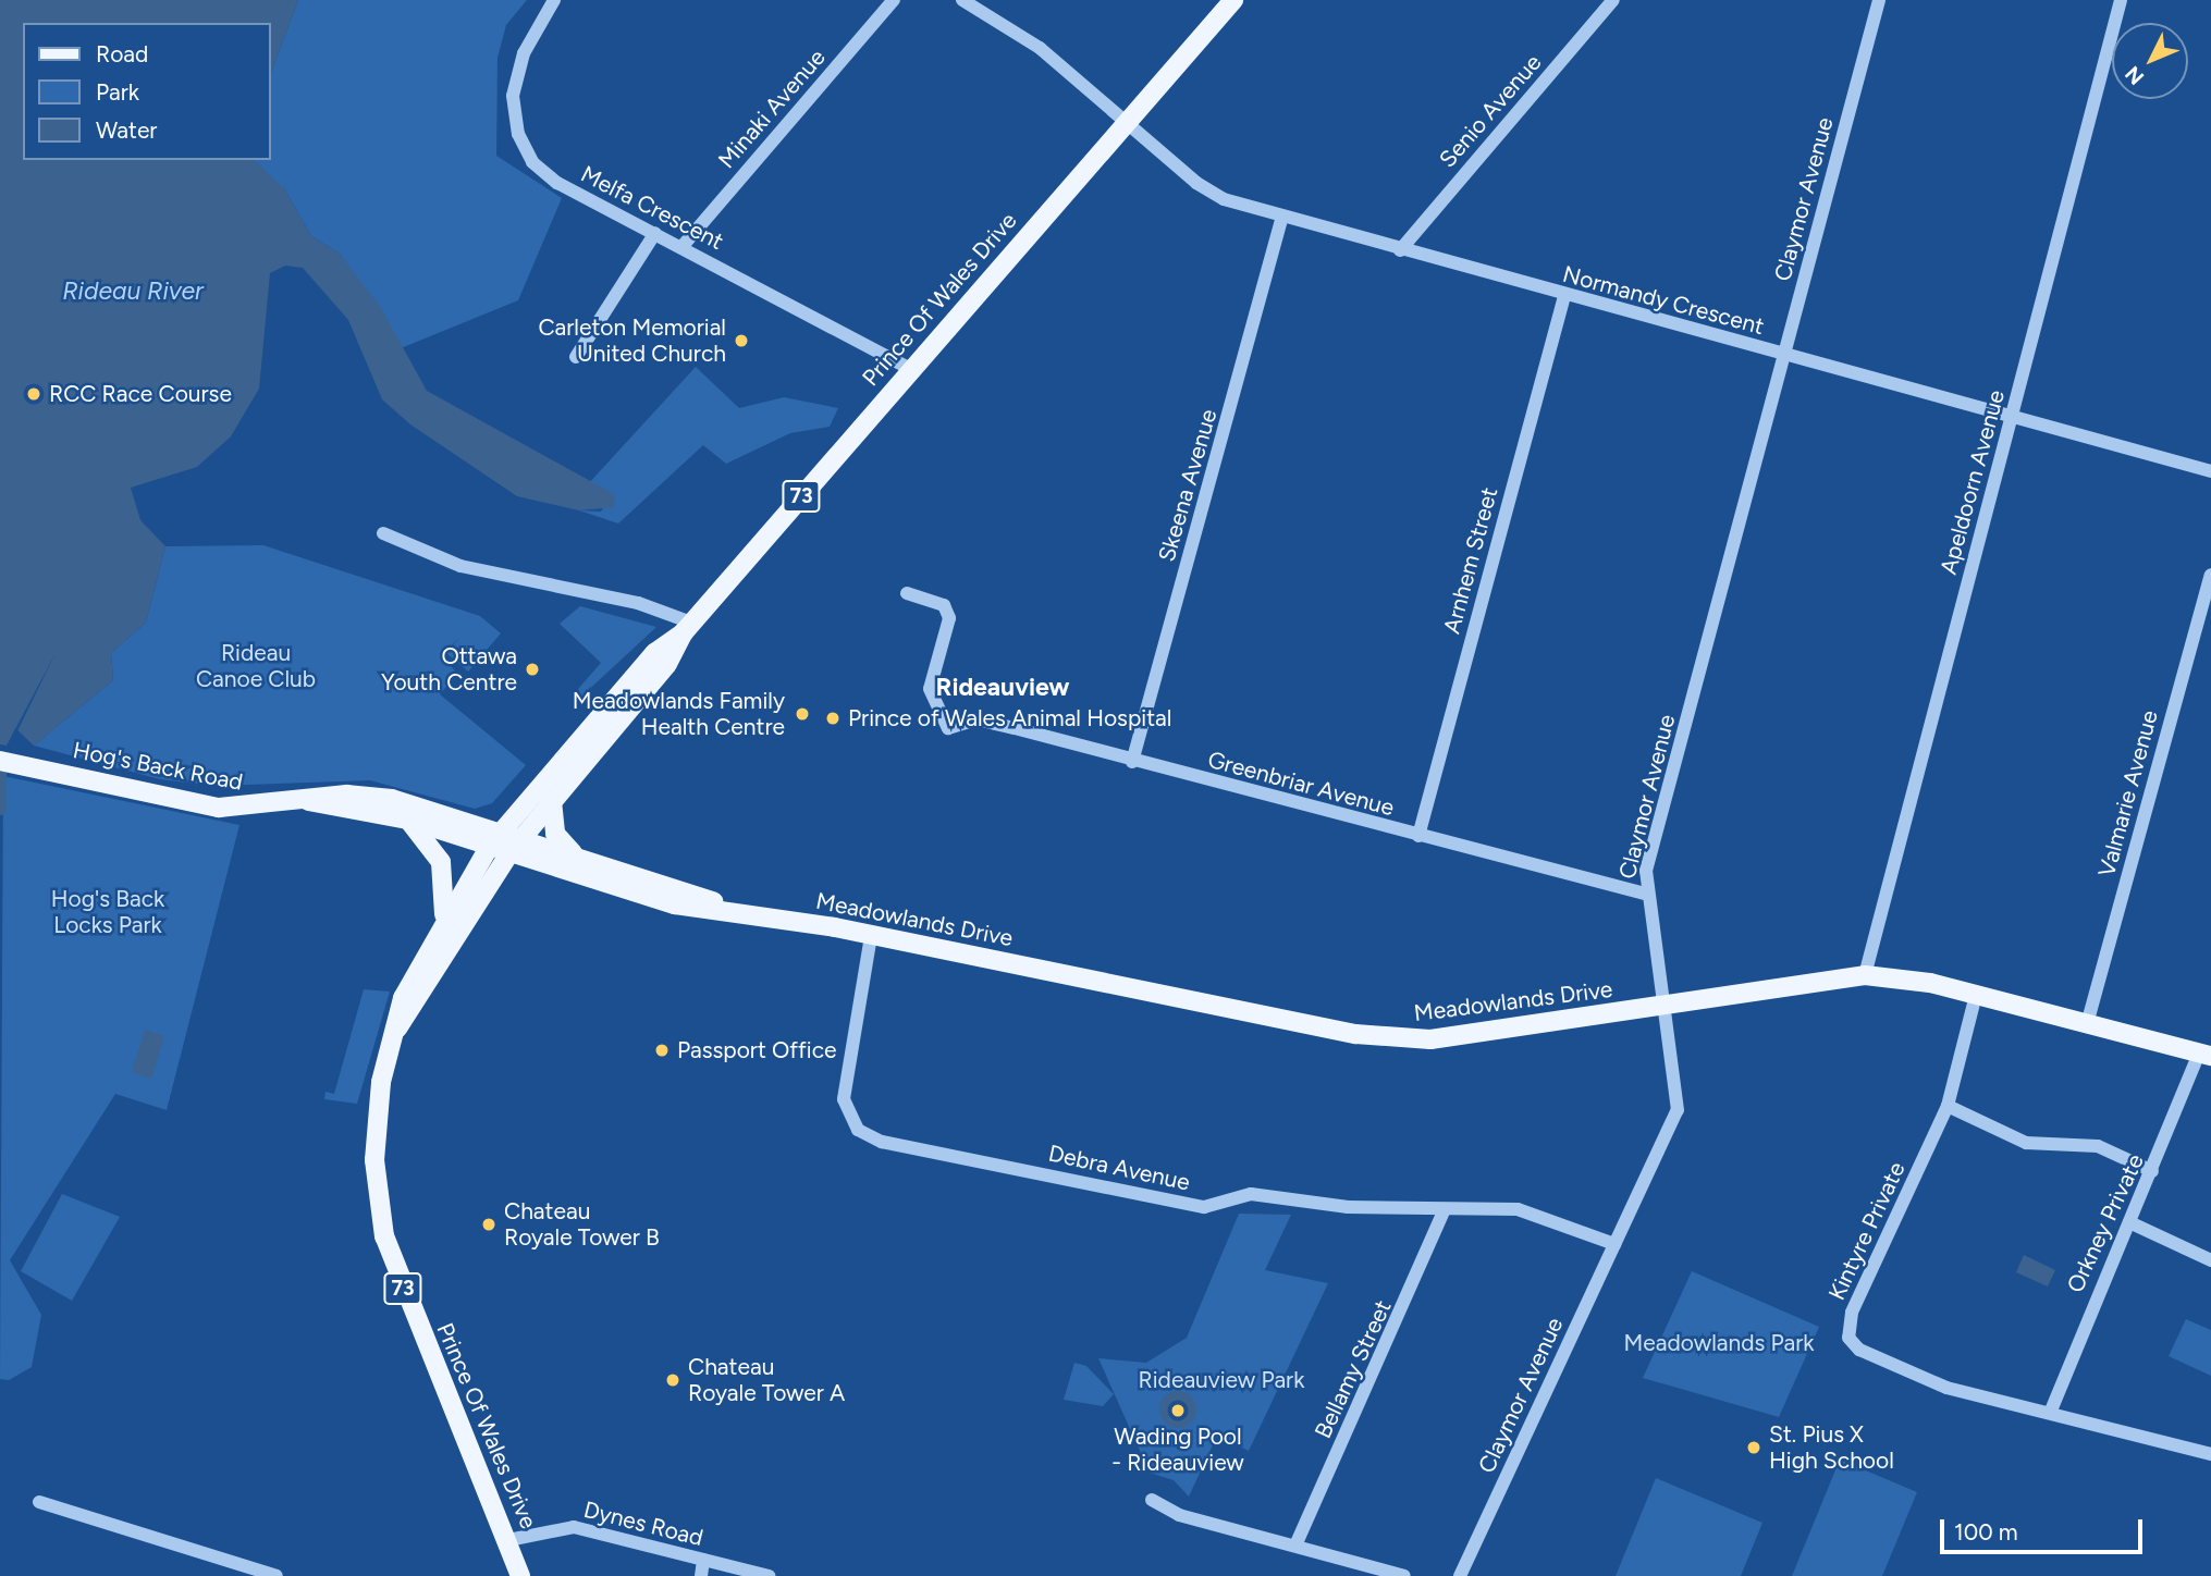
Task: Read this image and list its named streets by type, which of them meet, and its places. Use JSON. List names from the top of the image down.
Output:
{
  "streets": {
    "main road": [
      "Prince Of Wales Drive",
      "73",
      "Hog's Back Road",
      "Meadowlands Drive"
    ],
    "street": [
      "Minaki Avenue",
      "Senio Avenue",
      "Claymor Avenue",
      "Melfa Crescent",
      "Normandy Crescent",
      "Apeldoorn Avenue",
      "Skeena Avenue",
      "Arnhem Street",
      "Greenbriar Avenue",
      "Valmarie Avenue",
      "Debra Avenue",
      "Orkney Private",
      "Kintyre Private",
      "Bellamy Street",
      "Dynes Road"
    ]
  },
  "crossings": [
    ["Minaki Avenue", "Melfa Crescent"],
    ["Senio Avenue", "Normandy Crescent"],
    ["Claymor Avenue", "Normandy Crescent"],
    ["Claymor Avenue", "Greenbriar Avenue"],
    ["Claymor Avenue", "Meadowlands Drive"],
    ["Claymor Avenue", "Debra Avenue"],
    ["Melfa Crescent", "Prince Of Wales Drive"],
    ["Prince Of Wales Drive", "Normandy Crescent"],
    ["Prince Of Wales Drive", "Hog's Back Road"],
    ["Prince Of Wales Drive", "Meadowlands Drive"],
    ["Prince Of Wales Drive", "Dynes Road"],
    ["Normandy Crescent", "Apeldoorn Avenue"],
    ["Normandy Crescent", "Skeena Avenue"],
    ["Normandy Crescent", "Arnhem Street"],
    ["Apeldoorn Avenue", "Meadowlands Drive"],
    ["Skeena Avenue", "Greenbriar Avenue"],
    ["Arnhem Street", "Greenbriar Avenue"],
    ["Hog's Back Road", "Meadowlands Drive"],
    ["Valmarie Avenue", "Meadowlands Drive"],
    ["Meadowlands Drive", "Debra Avenue"],
    ["Meadowlands Drive", "Orkney Private"],
    ["Meadowlands Drive", "Kintyre Private"],
    ["Debra Avenue", "Bellamy Street"],
    ["Orkney Private", "Kintyre Private"]
  ],
  "districts": ["Rideauview"],
  "water": ["Rideau River"],
  "parks": [
    "Rideau Canoe Club",
    "Hog's Back Locks Park",
    "Meadowlands Park",
    "Rideauview Park"
  ],
  "places": [
    "Carleton Memorial United Church",
    "RCC Race Course",
    "Ottawa Youth Centre",
    "Meadowlands Family Health Centre",
    "Prince of Wales Animal Hospital",
    "Passport Office",
    "Chateau Royale Tower B",
    "Chateau Royale Tower A",
    "Wading Pool - Rideauview",
    "St. Pius X High School"
  ],
  "legend": ["Road", "Park", "Water"],
  "scale_bar": "100 m",
  "north": "bottom left"
}
